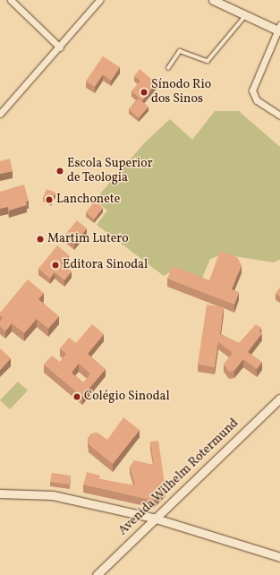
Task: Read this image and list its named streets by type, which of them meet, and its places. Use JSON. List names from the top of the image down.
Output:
{
  "streets": {
    "street": ["Avenida Wilhelm Rotermund"]
  },
  "places": [
    "Sínodo Rio dos Sinos",
    "Escola Superior de Teologia",
    "Lanchonete",
    "Martim Lutero",
    "Editora Sinodal",
    "Colégio Sinodal"
  ]
}
